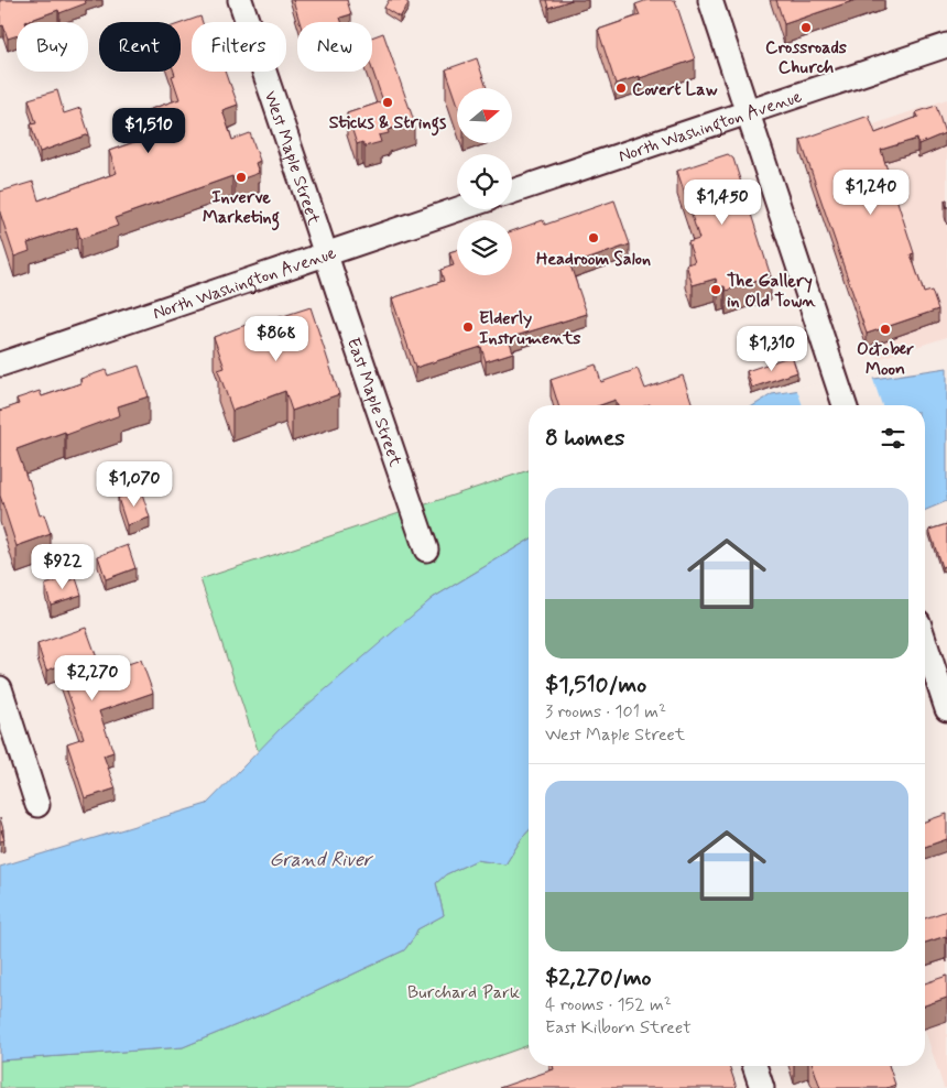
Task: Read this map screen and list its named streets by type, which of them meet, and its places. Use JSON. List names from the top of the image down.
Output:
{
  "streets": {
    "street": ["North Washington Avenue", "West Maple Street", "East Maple Street"]
  },
  "crossings": [
    ["North Washington Avenue", "West Maple Street"],
    ["North Washington Avenue", "East Maple Street"],
    ["West Maple Street", "East Maple Street"]
  ],
  "water": ["Grand River"],
  "parks": ["Burchard Park"],
  "places": [
    "Crossroads Church",
    "Covert Law",
    "Sticks & Strings",
    "Inverve Marketing",
    "Headroom Salon",
    "The Gallery in Old Town",
    "Elderly Instruments",
    "October Moon"
  ],
  "north": "right",
  "page": {
    "chip": [
      "Buy",
      "Rent",
      "Filters",
      "New"
    ],
    "price": [
      "$1,510",
      "$1,240",
      "$1,450",
      "$868",
      "$1,310",
      "$1,070",
      "$922",
      "$2,270"
    ],
    "heading": "8 homes",
    "list": [
      {
        "name": "$1,510/mo",
        "note": "3 rooms · 101 m² · West Maple Street"
      },
      {
        "name": "$2,270/mo",
        "note": "4 rooms · 152 m² · East Kilborn Street"
      }
    ]
  }
}
